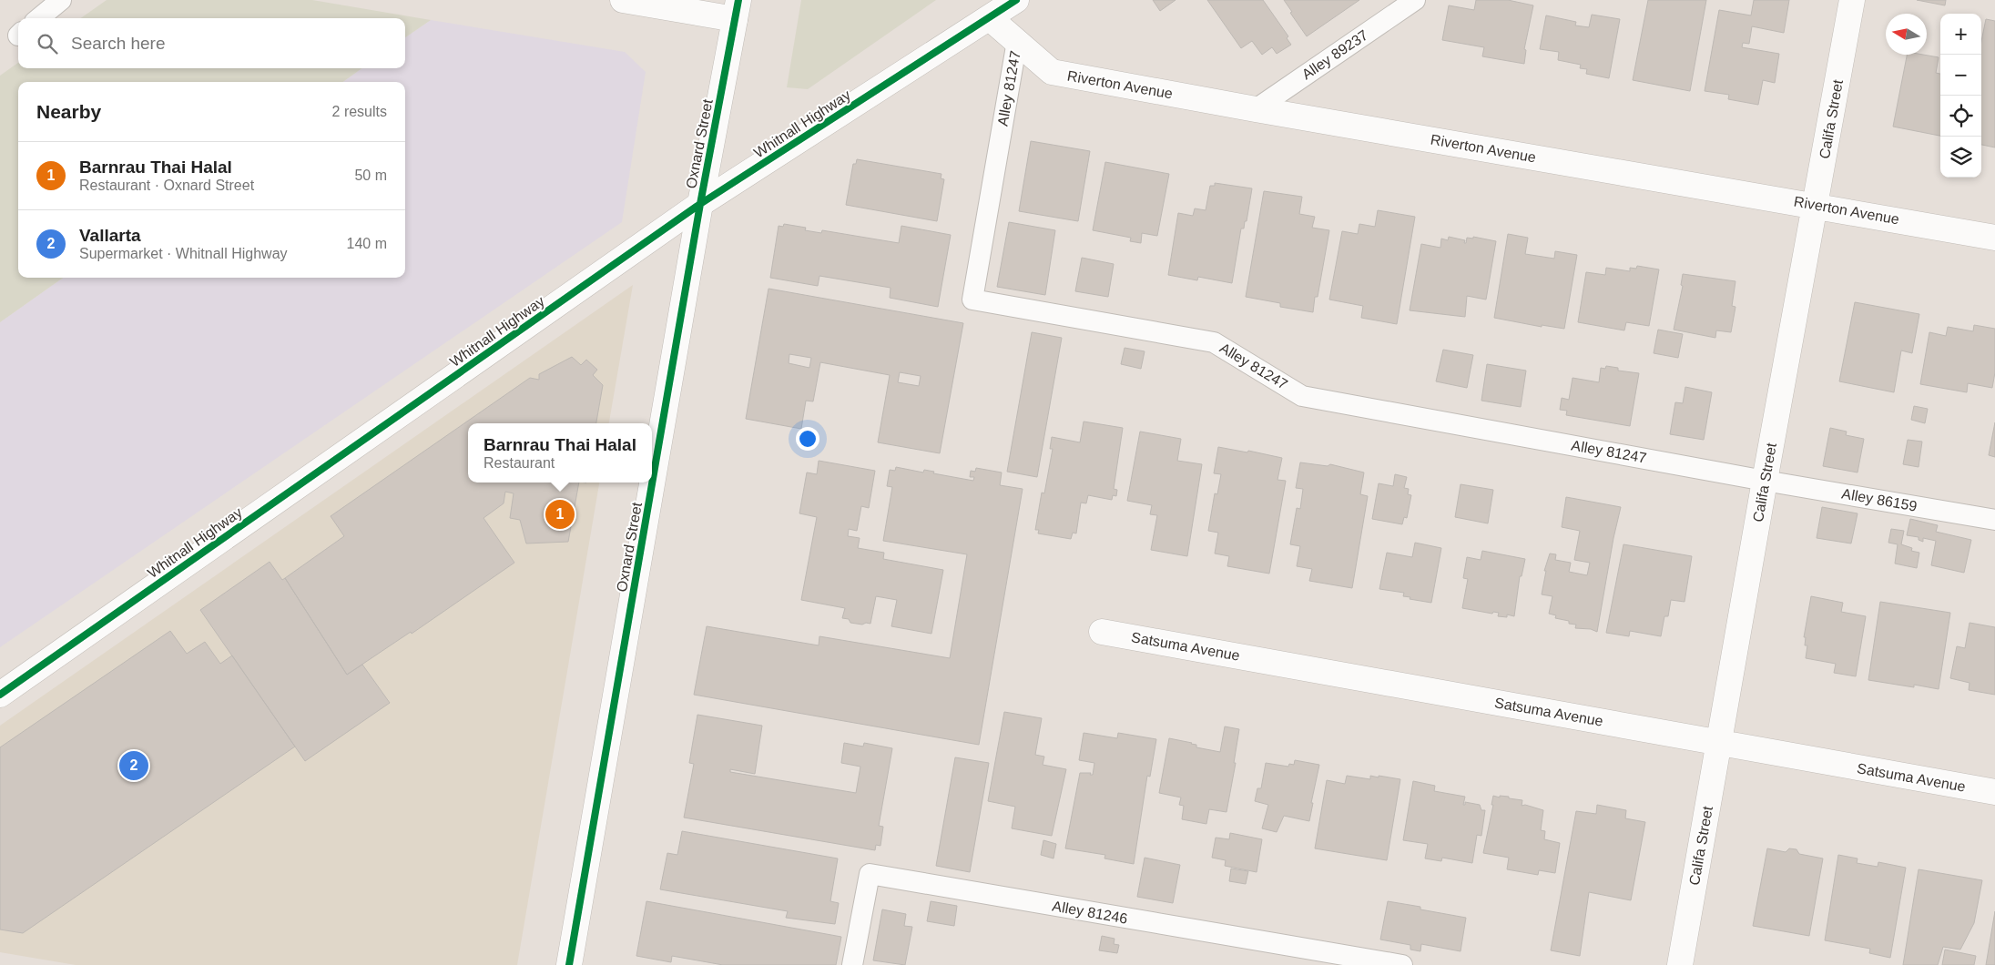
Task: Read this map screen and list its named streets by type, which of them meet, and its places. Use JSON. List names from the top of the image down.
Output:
{
  "streets": {
    "street": [
      "Riverton Avenue",
      "Califa Street",
      "Whitnall Highway",
      "Oxnard Street",
      "Satsuma Avenue"
    ],
    "lane": [
      "Alley 89237",
      "Alley 81247",
      "Alley 86159",
      "Alley 81246"
    ]
  },
  "crossings": [
    ["Alley 89237", "Riverton Avenue"],
    ["Riverton Avenue", "Alley 81247"],
    ["Riverton Avenue", "Califa Street"],
    ["Riverton Avenue", "Whitnall Highway"],
    ["Alley 81247", "Califa Street"],
    ["Alley 81247", "Alley 86159"],
    ["Califa Street", "Alley 86159"],
    ["Califa Street", "Satsuma Avenue"],
    ["Whitnall Highway", "Oxnard Street"]
  ],
  "north": "left",
  "page": {
    "map_buttons": ["+", "−"],
    "search": "Search here",
    "heading": ["Nearby", "2 results"],
    "list": [
      {
        "mark": "1",
        "name": "Barnrau Thai Halal",
        "note": "Restaurant · Oxnard Street",
        "value": "50 m"
      },
      {
        "mark": "2",
        "name": "Vallarta",
        "note": "Supermarket · Whitnall Highway",
        "value": "140 m"
      }
    ],
    "popup": ["Barnrau Thai Halal", "Restaurant"],
    "pins": ["1", "2"]
  }
}
